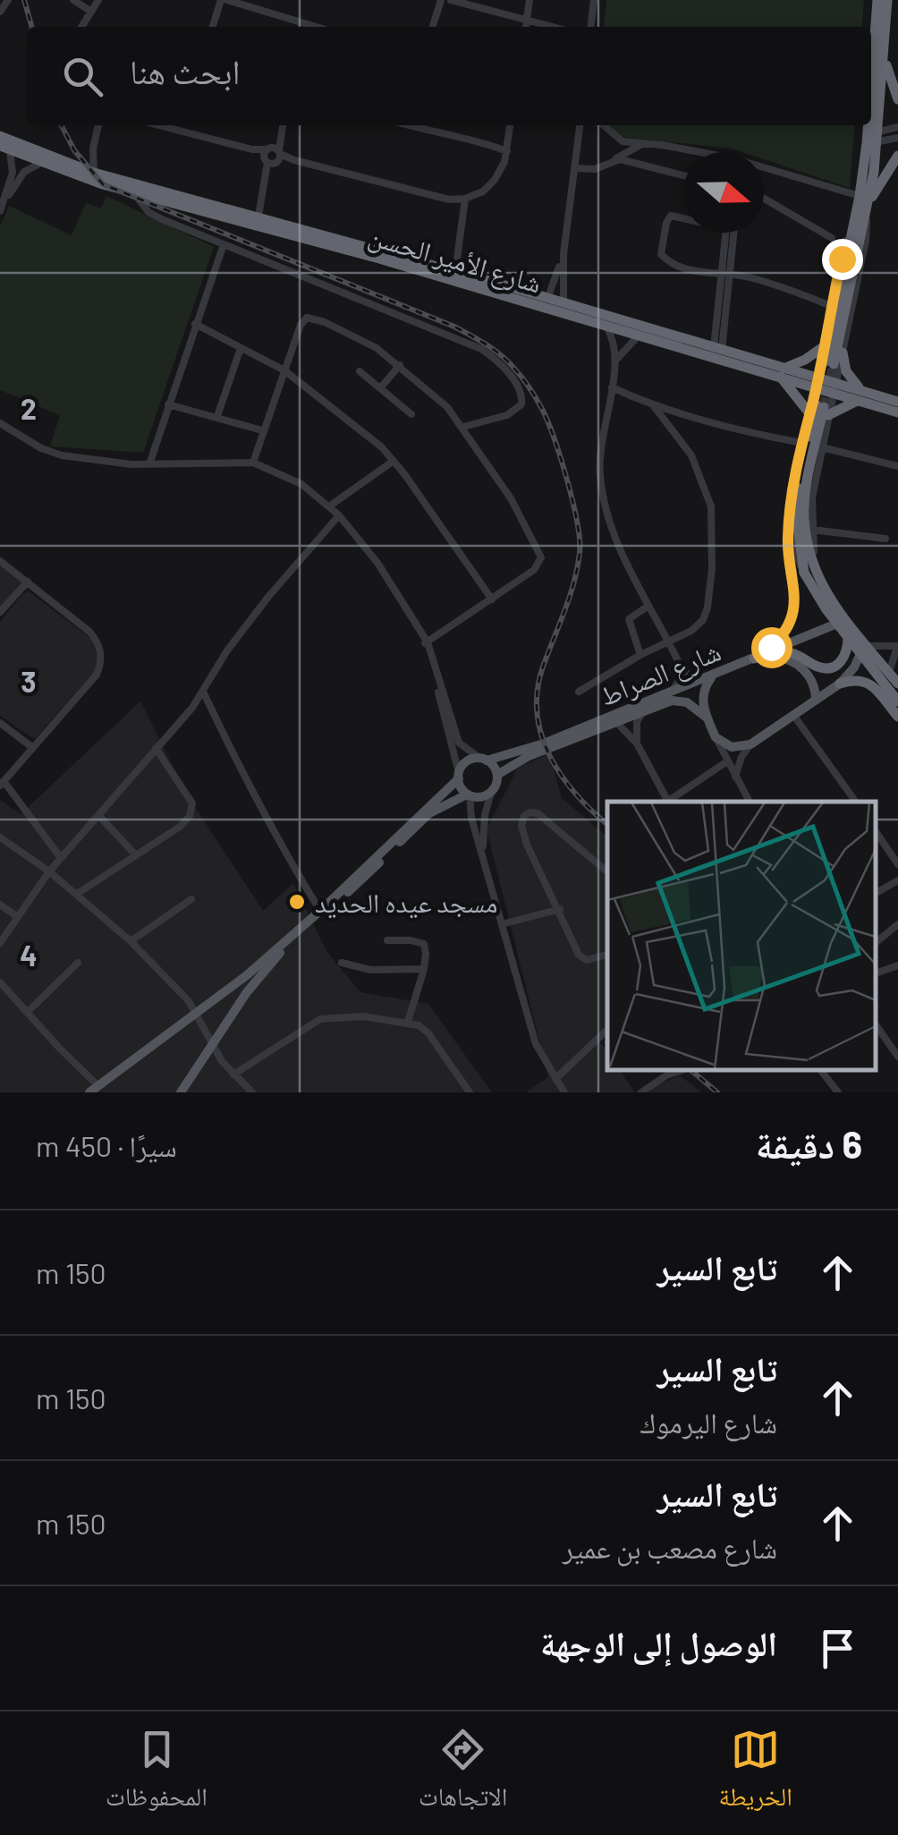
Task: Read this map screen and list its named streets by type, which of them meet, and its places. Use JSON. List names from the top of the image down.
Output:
{
  "streets": {
    "highway": ["شارع الأمير الحسن"],
    "main road": ["شارع الصراط"]
  },
  "places": ["مسجد عيده الحديد"],
  "north": "right",
  "page": {
    "search": "ابحث هنا",
    "heading": ["6 دقيقة", "سيرًا · 450 m"],
    "list": [
      ["تابع السير", "150 m"],
      ["تابع السير", "شارع اليرموك", "150 m"],
      ["تابع السير", "شارع مصعب بن عمير", "150 m"],
      "الوصول إلى الوجهة"
    ],
    "nav": ["الخريطة", "الاتجاهات", "المحفوظات"]
  },
  "grid": {
    "rows": ["2", "3", "4"]
  }
}
